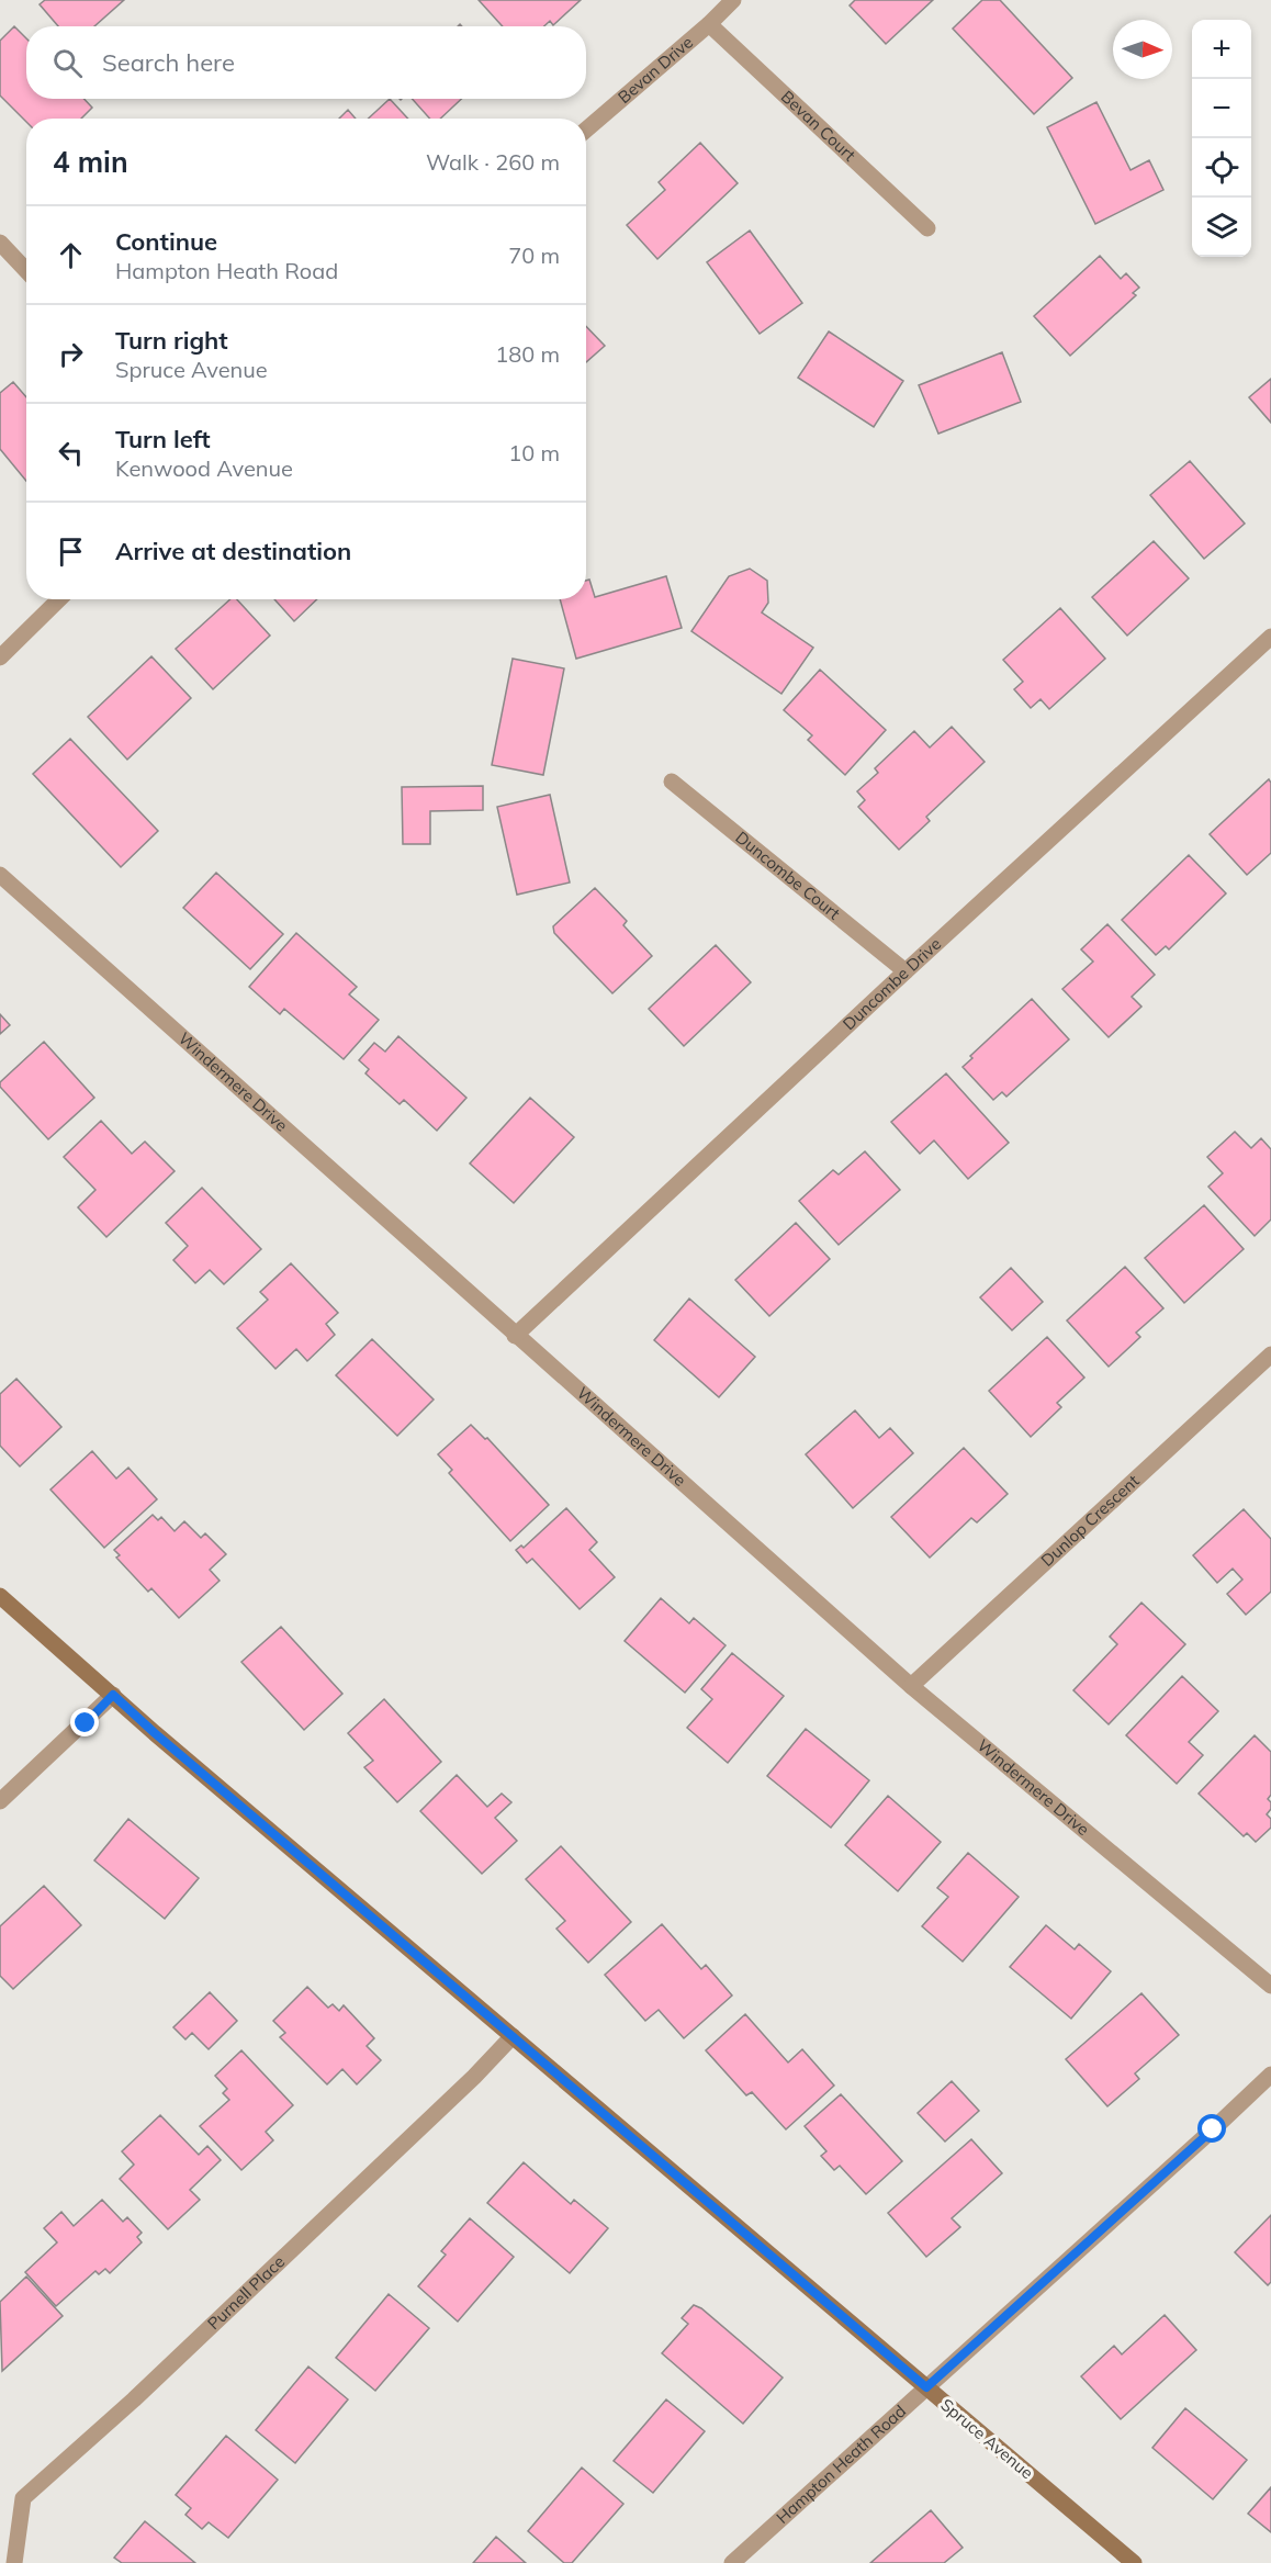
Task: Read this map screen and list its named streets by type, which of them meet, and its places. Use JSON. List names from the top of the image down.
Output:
{
  "streets": {
    "street": [
      "Bevan Drive",
      "Bevan Court",
      "Duncombe Court",
      "Duncombe Drive",
      "Windermere Drive",
      "Dunlop Crescent",
      "Purnell Place",
      "Spruce Avenue",
      "Hampton Heath Road"
    ]
  },
  "crossings": [
    ["Bevan Drive", "Bevan Court"],
    ["Duncombe Court", "Duncombe Drive"],
    ["Duncombe Drive", "Windermere Drive"],
    ["Windermere Drive", "Dunlop Crescent"],
    ["Purnell Place", "Spruce Avenue"],
    ["Spruce Avenue", "Hampton Heath Road"]
  ],
  "north": "right",
  "page": {
    "map_buttons": ["+", "−"],
    "search": "Search here",
    "heading": ["4 min", "Walk · 260 m"],
    "list": [
      ["Continue", "Hampton Heath Road", "70 m"],
      ["Turn right", "Spruce Avenue", "180 m"],
      ["Turn left", "Kenwood Avenue", "10 m"],
      "Arrive at destination"
    ]
  }
}
